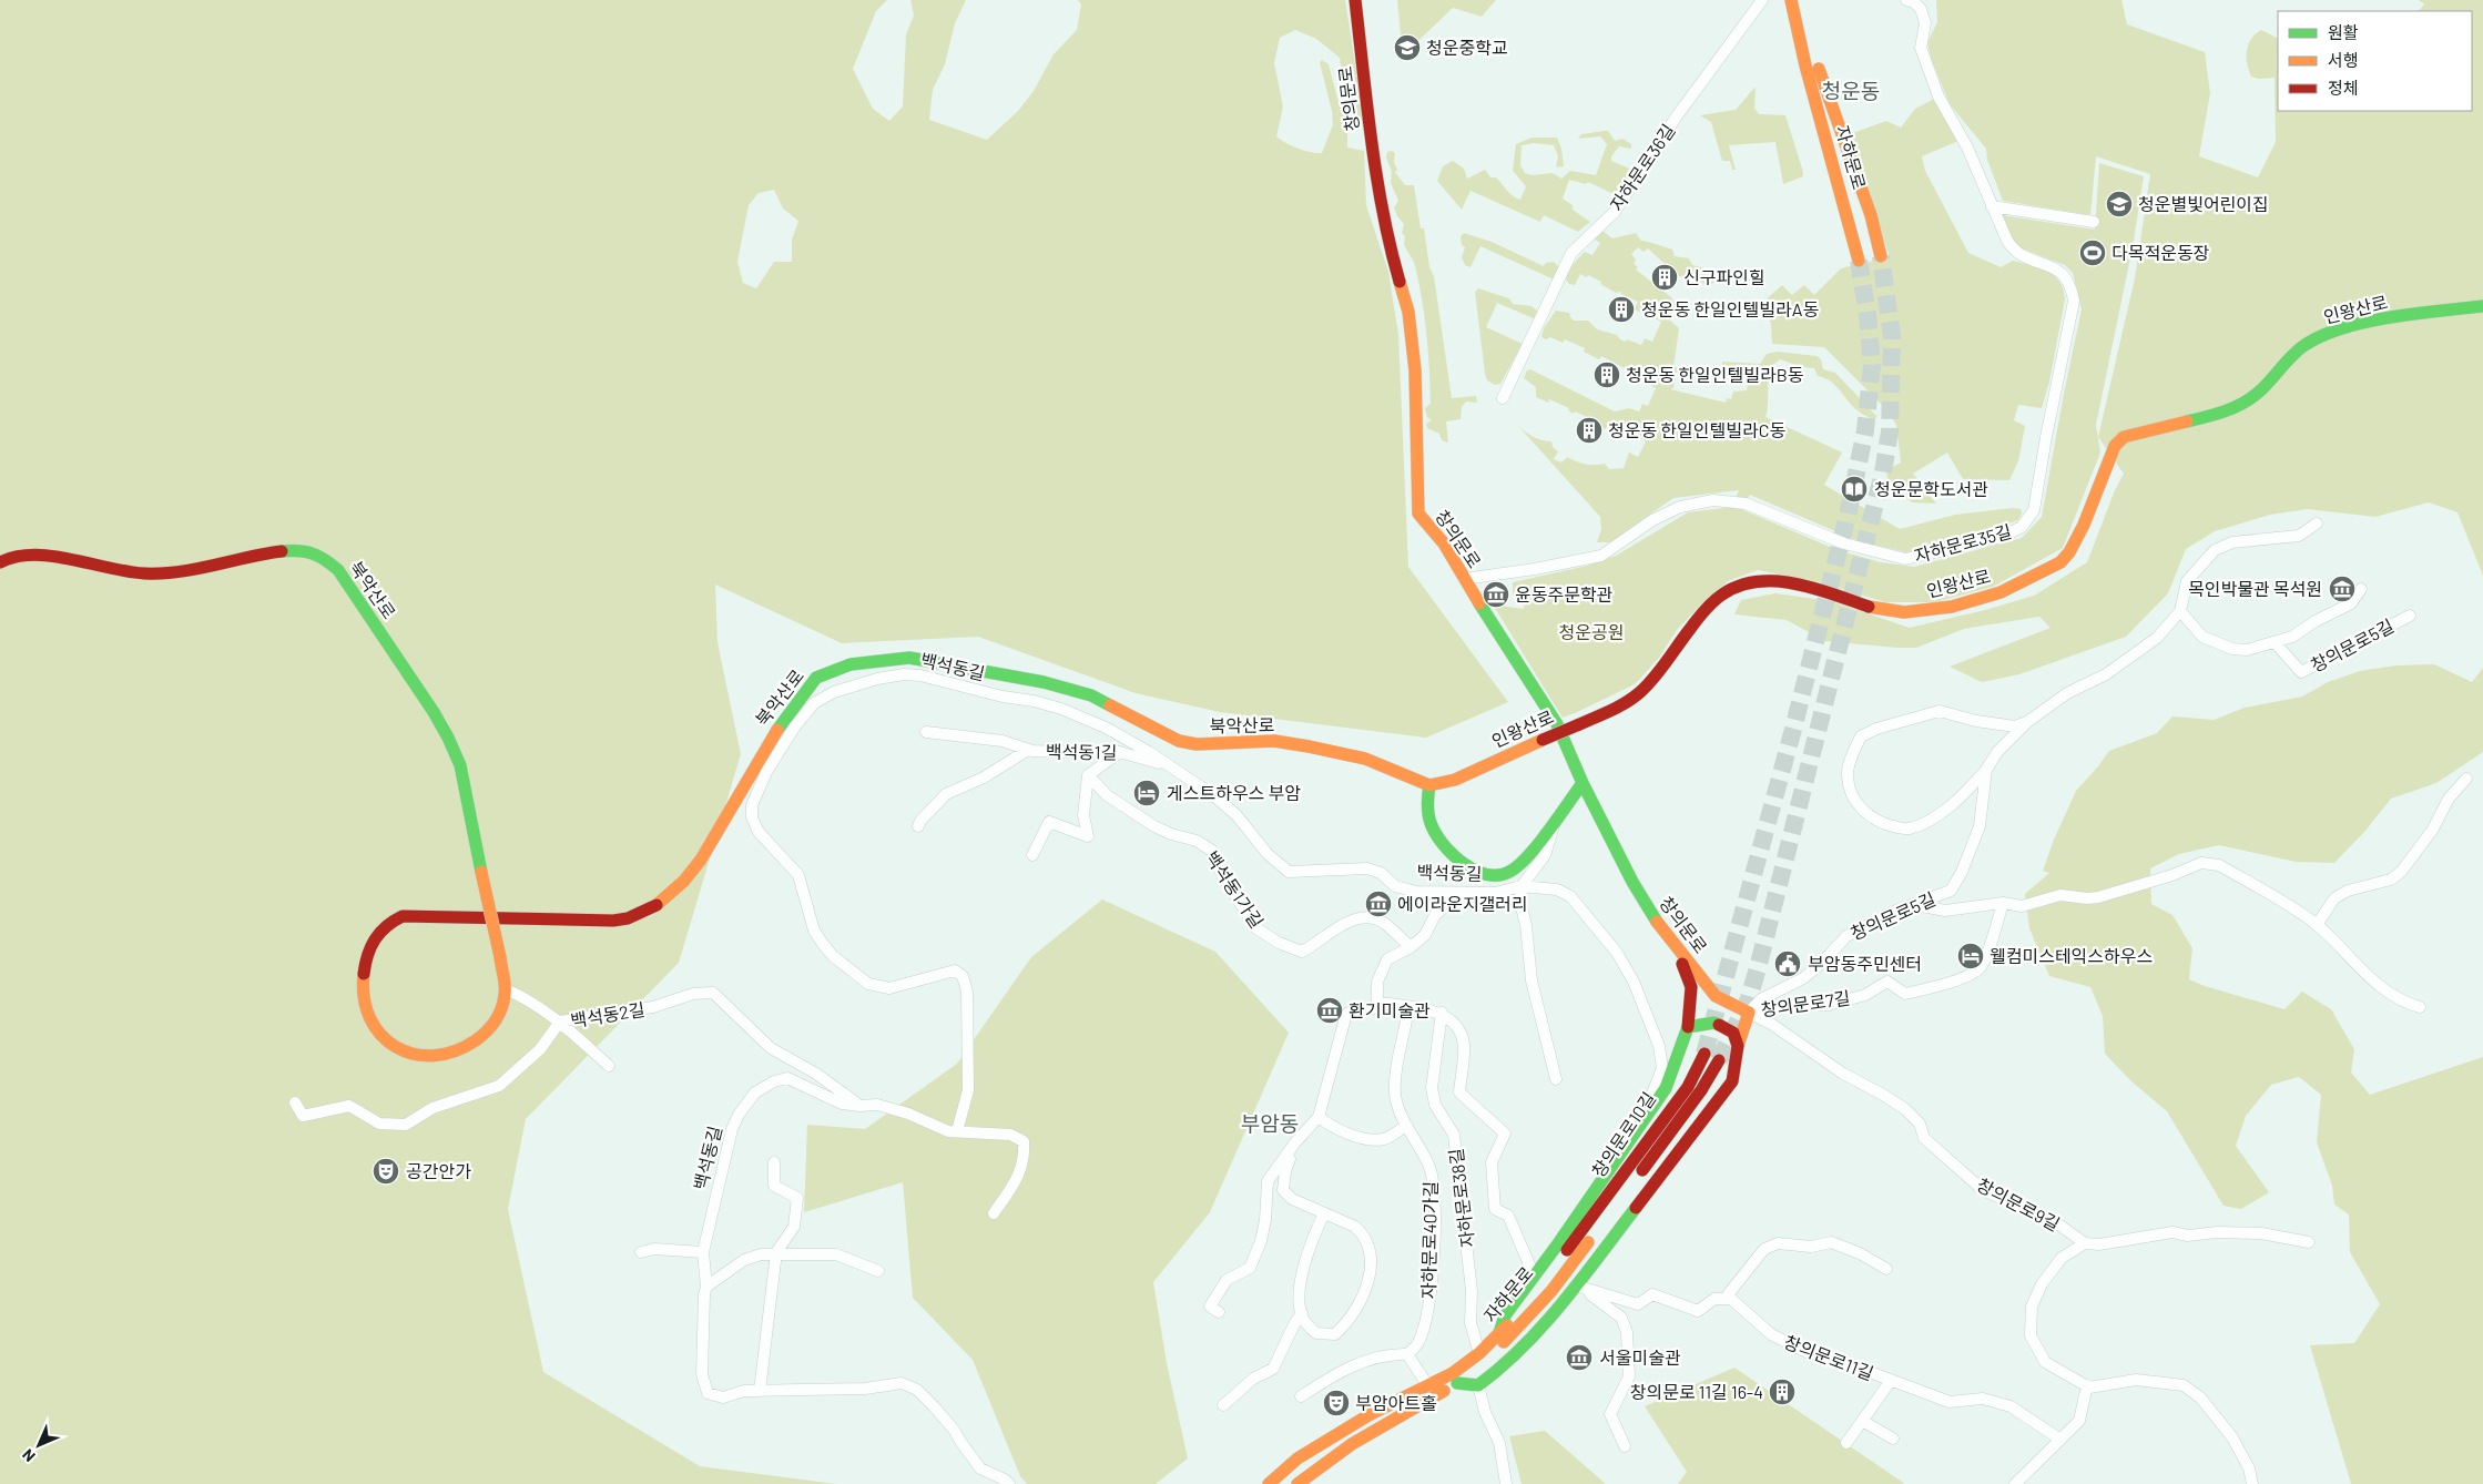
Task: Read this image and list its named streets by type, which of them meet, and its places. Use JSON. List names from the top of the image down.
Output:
{
  "streets": {
    "street": [
      "창의문로",
      "자하문로",
      "자하문로36길",
      "인왕산로",
      "자하문로35길",
      "북악산로",
      "창의문로5길",
      "백석동길",
      "백석동1길",
      "백석동1가길",
      "창의문로7길",
      "백석동2길",
      "창의문로10길",
      "자하문로38길",
      "창의문로9길",
      "자하문로40가길",
      "창의문로11길"
    ]
  },
  "crossings": [
    ["창의문로", "자하문로35길"],
    ["창의문로", "창의문로5길"],
    ["창의문로", "백석동길"],
    ["창의문로", "창의문로7길"],
    ["창의문로", "창의문로9길"],
    ["자하문로", "자하문로38길"],
    ["인왕산로", "북악산로"],
    ["인왕산로", "백석동길"],
    ["북악산로", "백석동길"],
    ["창의문로5길", "창의문로7길"],
    ["창의문로5길", "창의문로9길"],
    ["백석동길", "백석동1길"],
    ["백석동길", "백석동2길"],
    ["백석동길", "창의문로10길"],
    ["창의문로7길", "창의문로9길"]
  ],
  "districts": ["청운동", "부암동"],
  "parks": ["청운공원"],
  "places": {
    "school or university": ["청운중학교", "청운별빛어린이집"],
    "sports": ["다목적운동장"],
    "building": [
      "신구파인힐",
      "청운동 한일인텔빌라A동",
      "청운동 한일인텔빌라B동",
      "청운동 한일인텔빌라C동",
      "창의문로 11길 16-4"
    ],
    "library": ["청운문학도서관"],
    "museum": [
      "목인박물관 목석원",
      "윤동주문학관",
      "에이라운지갤러리",
      "환기미술관",
      "서울미술관"
    ],
    "hotel": ["게스트하우스 부암", "웰컴미스테익스하우스"],
    "public building": ["부암동주민센터"],
    "theatre": ["공간안가", "부암아트홀"]
  },
  "legend": ["원활", "서행", "정체"],
  "north": "bottom left"
}
